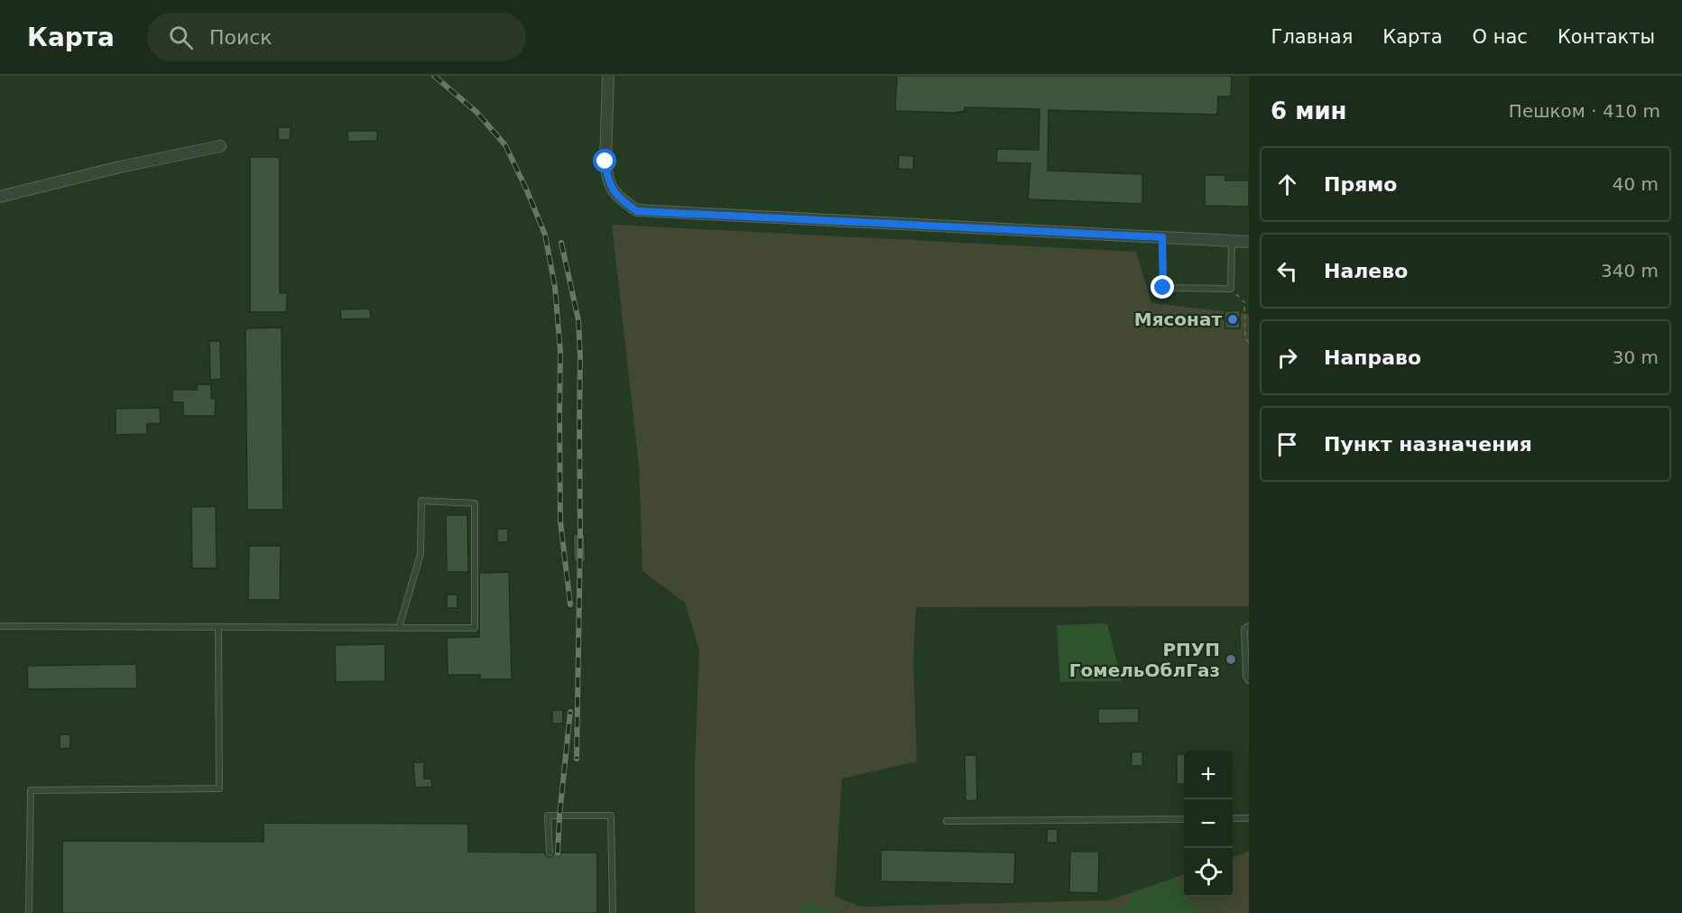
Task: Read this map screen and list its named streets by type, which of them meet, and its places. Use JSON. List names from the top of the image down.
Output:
{
  "places": ["Мясонат", "РПУП ГомельОблГаз"],
  "page": {
    "header": "Карта",
    "search": "Поиск",
    "nav": [
      "Главная",
      "Карта",
      "О нас",
      "Контакты"
    ],
    "heading": ["6 мин", "Пешком · 410 m"],
    "list": [
      ["Прямо", "40 m"],
      ["Налево", "340 m"],
      ["Направо", "30 m"],
      "Пункт назначения"
    ],
    "map_buttons": ["+", "−"]
  }
}
